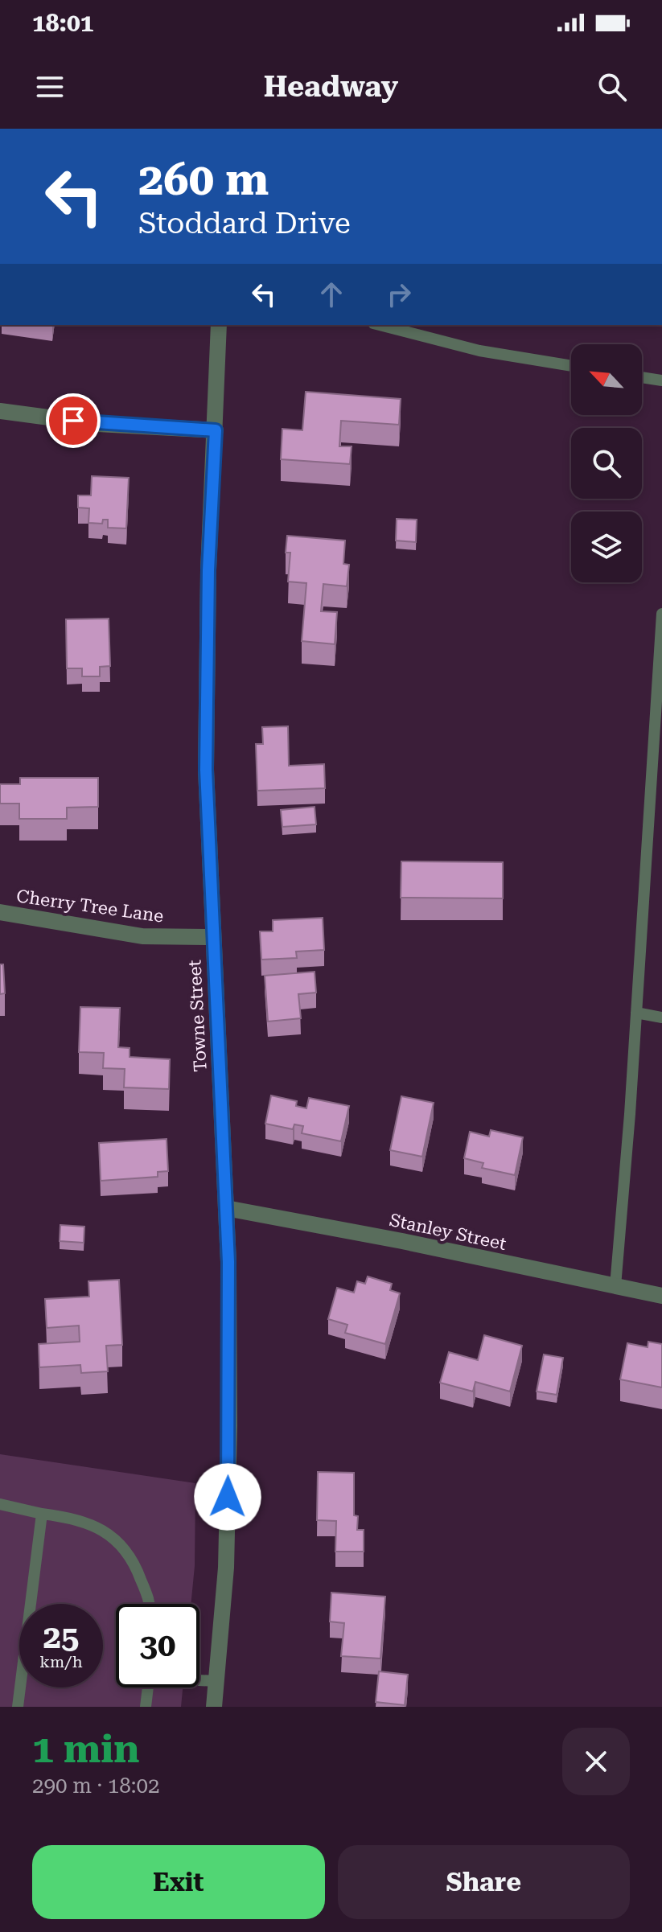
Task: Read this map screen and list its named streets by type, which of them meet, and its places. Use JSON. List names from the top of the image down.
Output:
{
  "streets": {
    "street": ["Cherry Tree Lane", "Towne Street", "Stanley Street"]
  },
  "crossings": [
    ["Cherry Tree Lane", "Towne Street"],
    ["Towne Street", "Stanley Street"]
  ],
  "north": "top left",
  "page": {
    "status": "18:01",
    "header": "Headway",
    "turn": ["260 m", "Stoddard Drive"],
    "speed": "25 km/h",
    "limit": "30",
    "heading": ["1 min", "290 m · 18:02"],
    "buttons": ["Exit", "Share"]
  }
}
